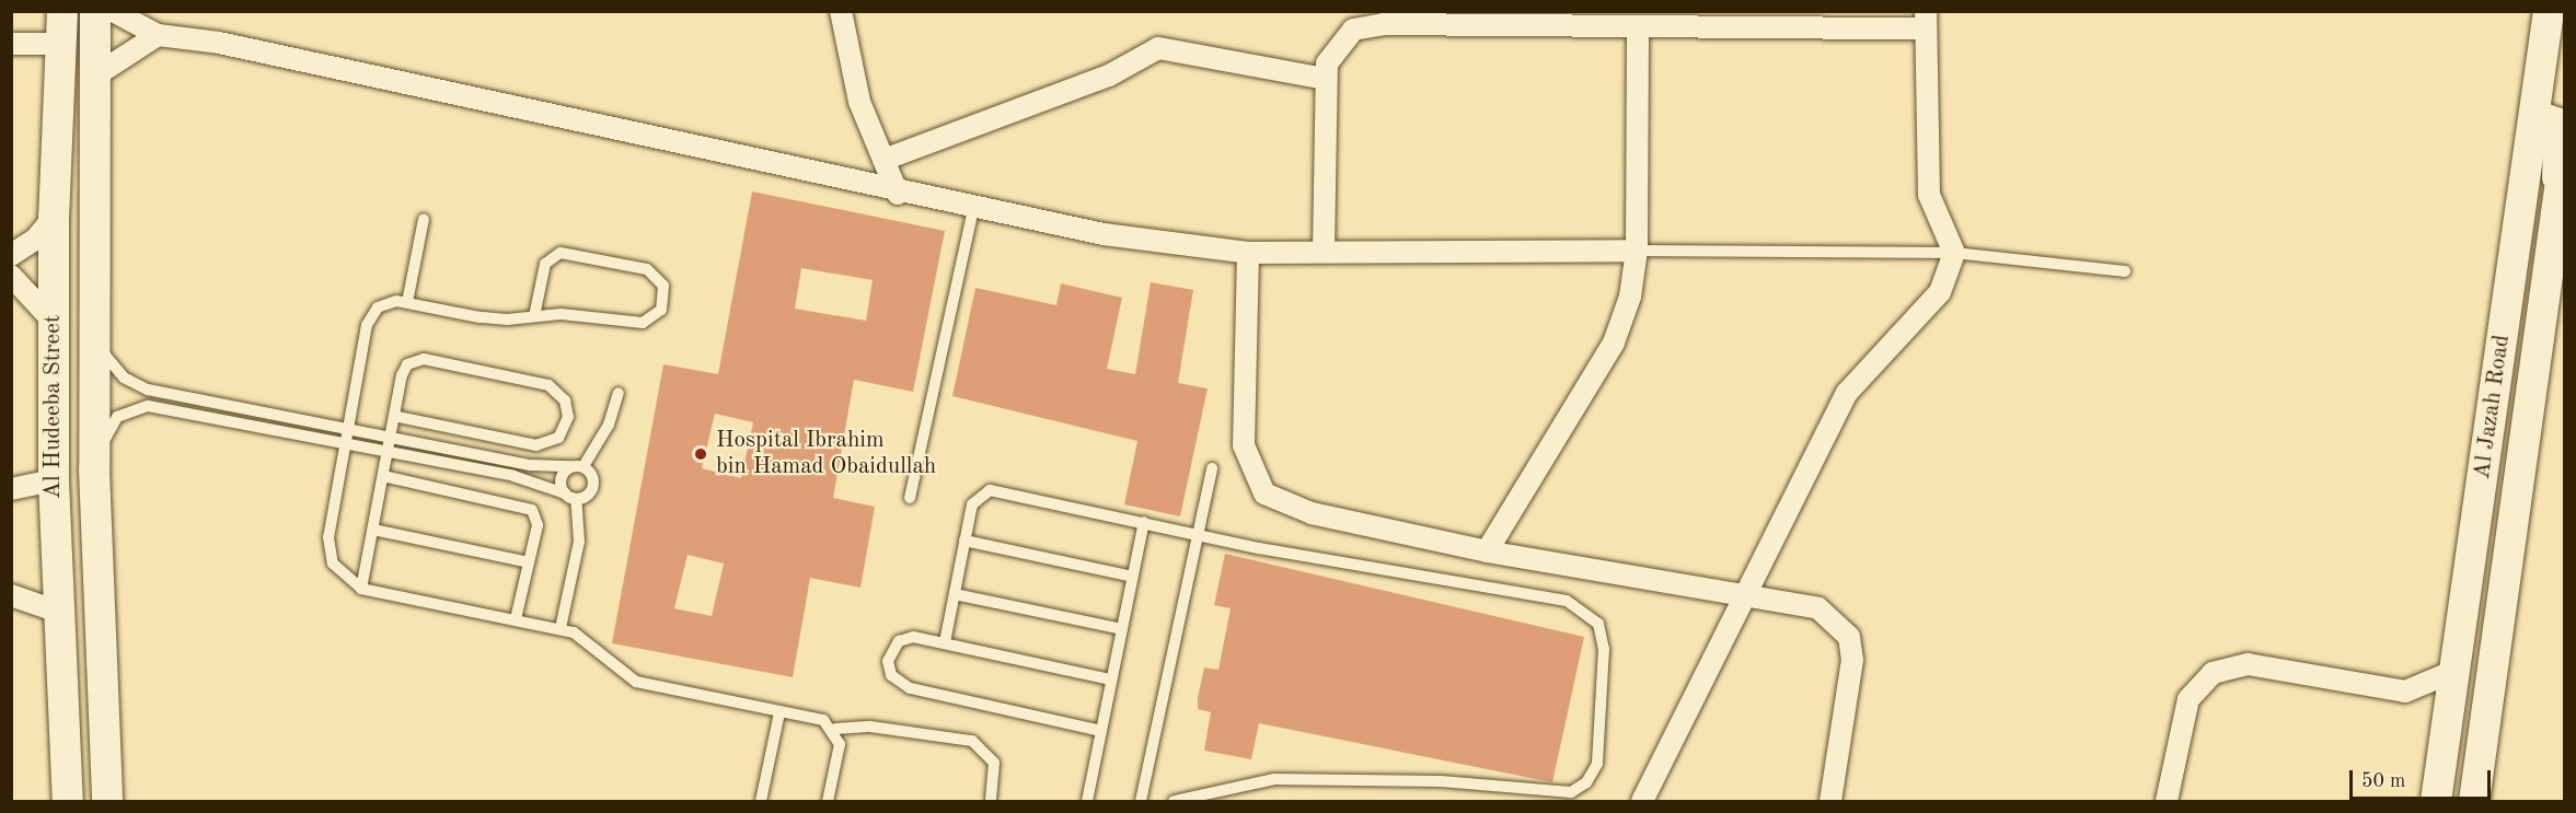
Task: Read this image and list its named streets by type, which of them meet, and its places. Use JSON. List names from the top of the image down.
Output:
{
  "streets": {
    "main road": ["Al Hudeeba Street", "Al Jazah Road"]
  },
  "places": ["Hospital Ibrahim bin Hamad Obaidullah"],
  "scale_bar": "50 m"
}
